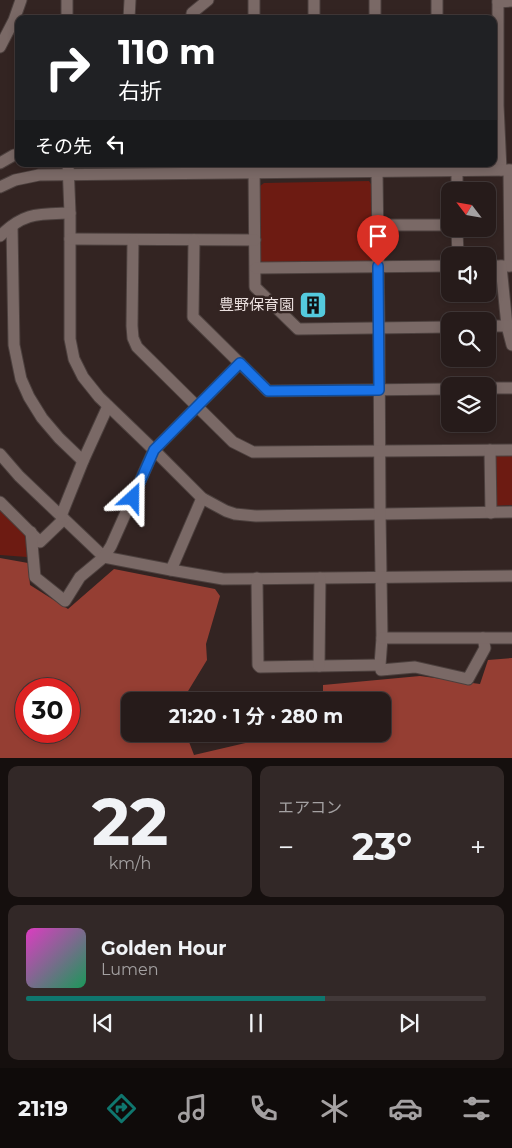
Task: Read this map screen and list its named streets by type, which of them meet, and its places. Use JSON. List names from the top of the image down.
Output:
{
  "places": {
    "building": ["豊野保育園"]
  },
  "north": "top left",
  "page": {
    "turn": ["110 m", "右折"],
    "then": "その先",
    "limit": "30",
    "trip": "21:20 · 1 分 · 280 m",
    "tile": [
      ["22", "km/h"],
      "エアコン"
    ],
    "heat": ["−", "23°", "+"],
    "song": ["Golden Hour", "Lumen"],
    "tabs": "21:19"
  }
}
